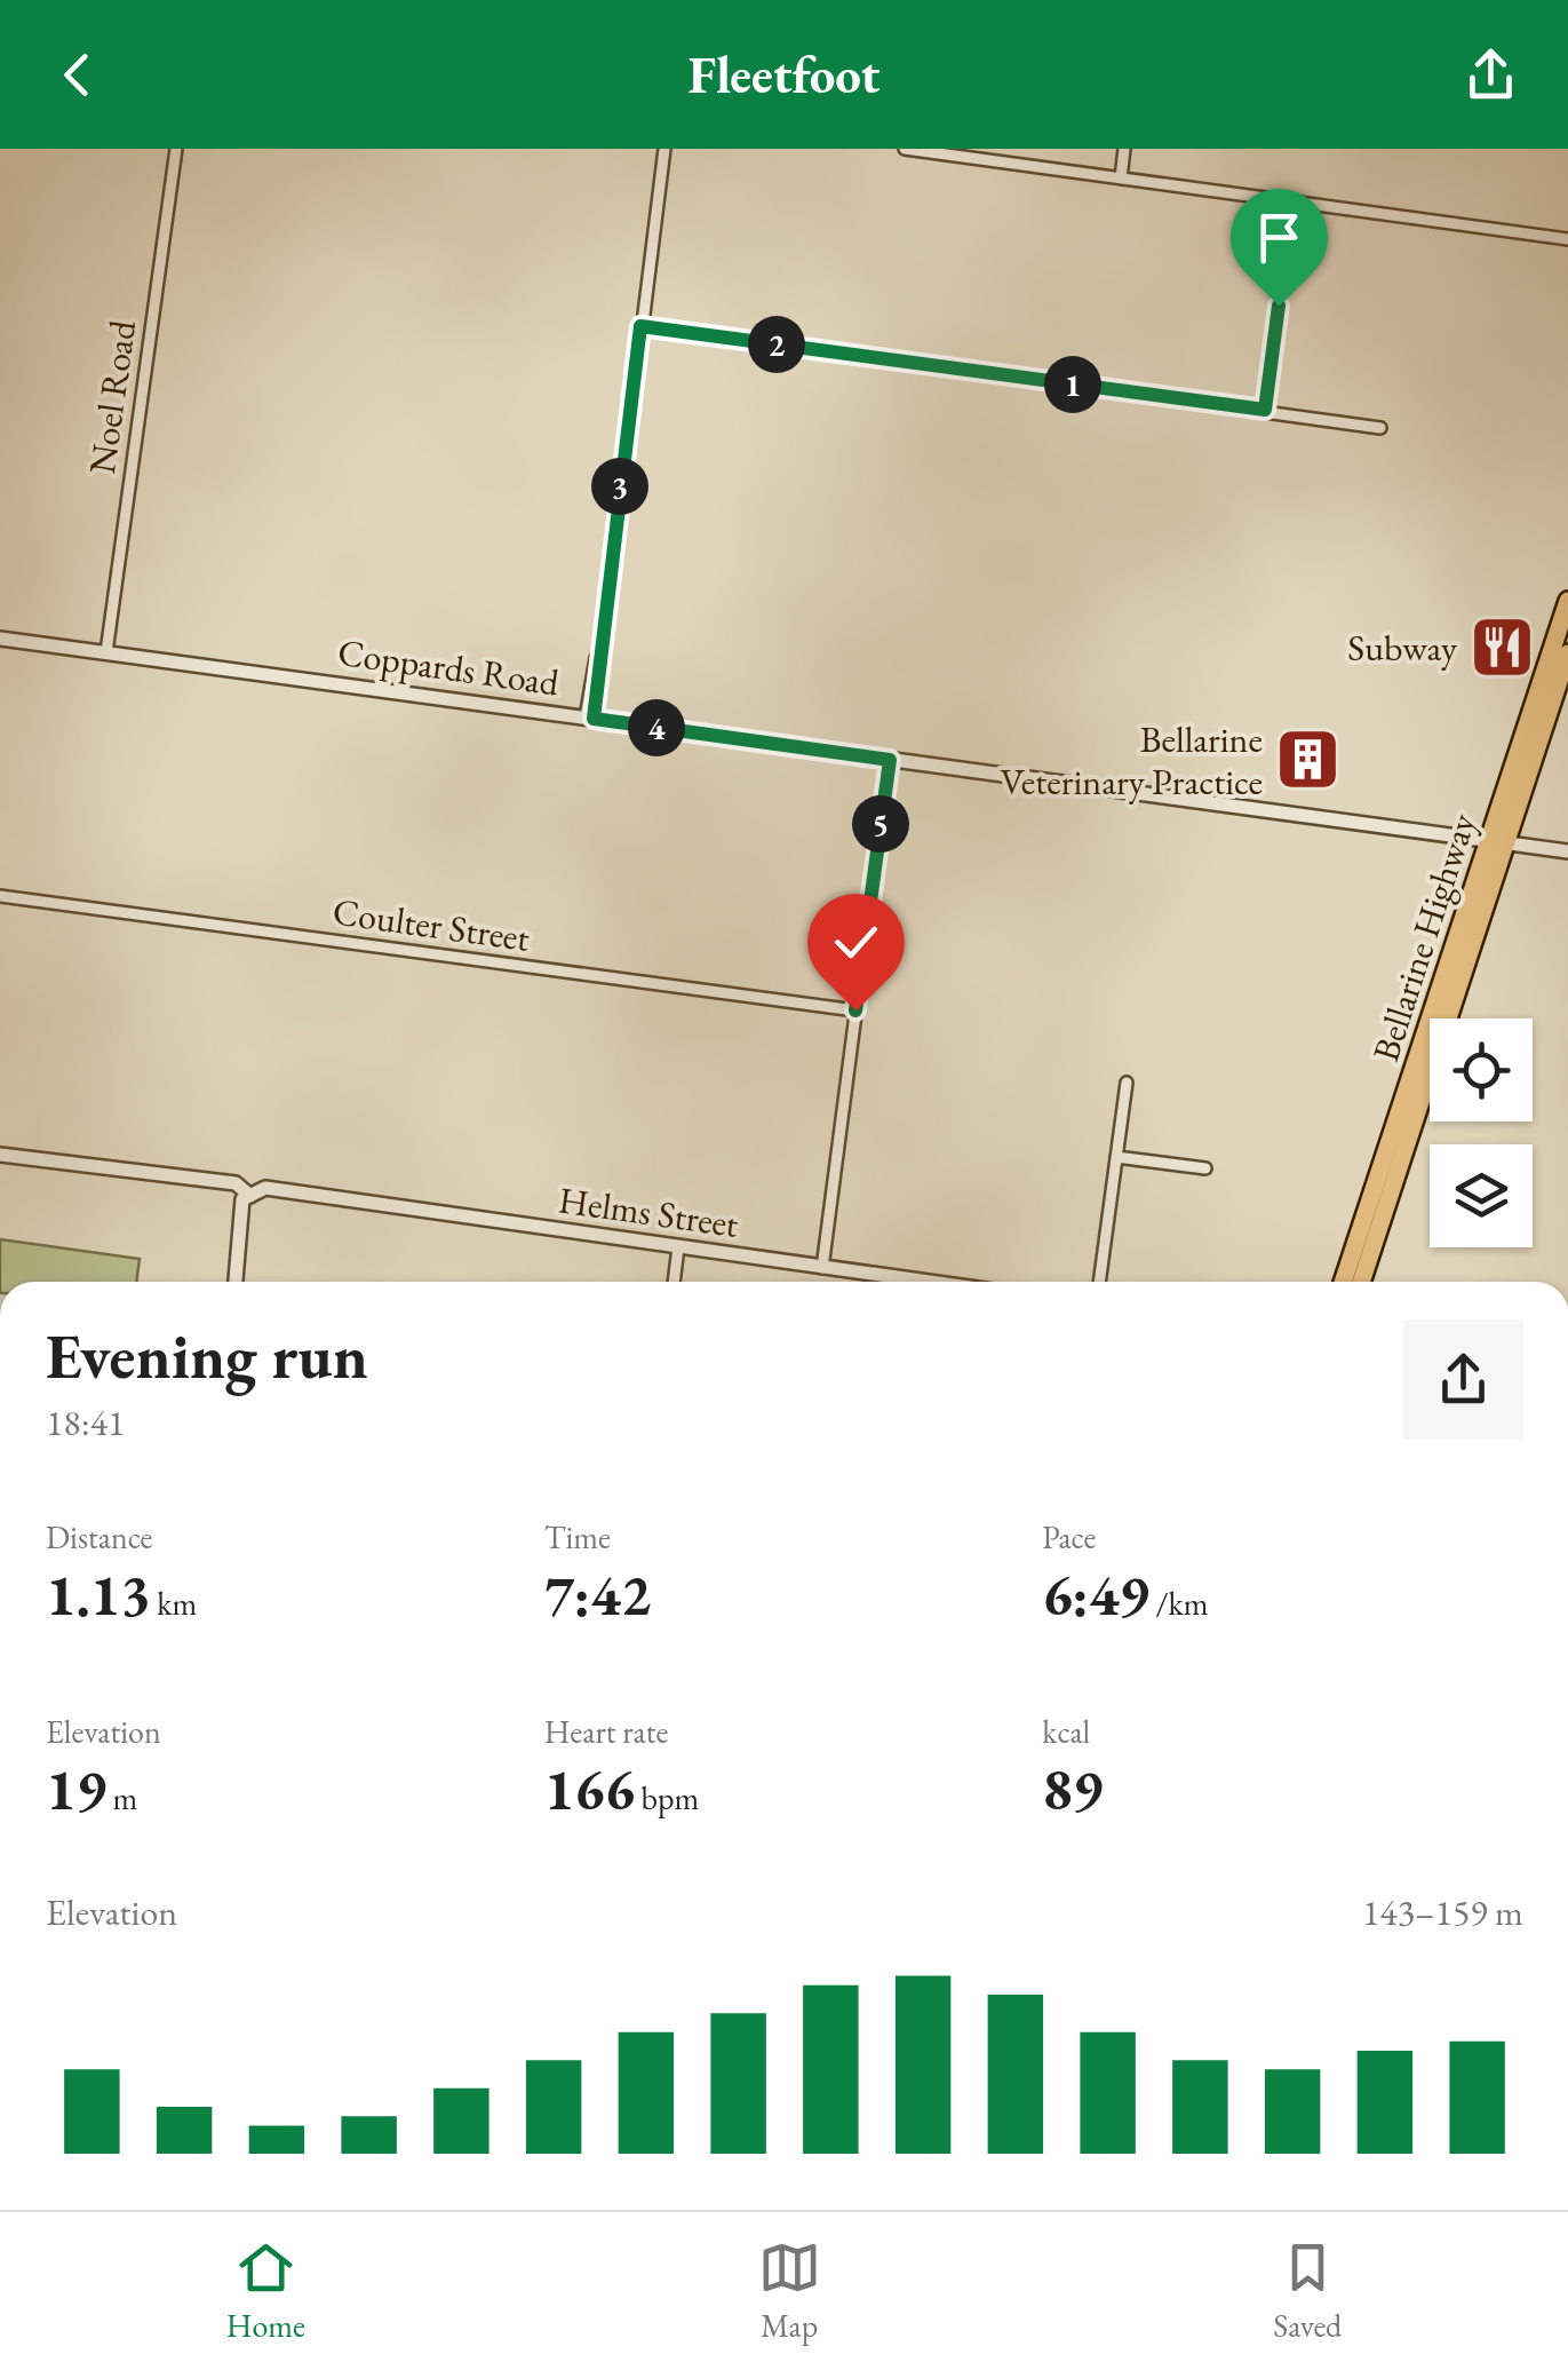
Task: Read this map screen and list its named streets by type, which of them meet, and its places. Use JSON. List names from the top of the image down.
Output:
{
  "streets": {
    "highway": ["Bellarine Highway"],
    "street": [
      "Noel Road",
      "Coppards Road",
      "Coulter Street",
      "Helms Street"
    ]
  },
  "crossings": [
    ["Noel Road", "Coppards Road"],
    ["Coppards Road", "Bellarine Highway"]
  ],
  "places": {
    "restaurant": ["Subway"],
    "building": ["Bellarine Veterinary Practice"]
  },
  "page": {
    "header": "Fleetfoot",
    "pins": [
      "2",
      "1",
      "3",
      "4",
      "5"
    ],
    "heading": ["Evening run", "18:41"],
    "stats": [
      ["Distance", "1.13 km"],
      ["Time", "7:42"],
      ["Pace", "6:49 /km"],
      ["Elevation", "19 m"],
      ["Heart rate", "166 bpm"],
      ["kcal", "89"]
    ],
    "chart": ["Elevation", "143–159 m"],
    "tabs": ["Home", "Map", "Saved"]
  }
}
